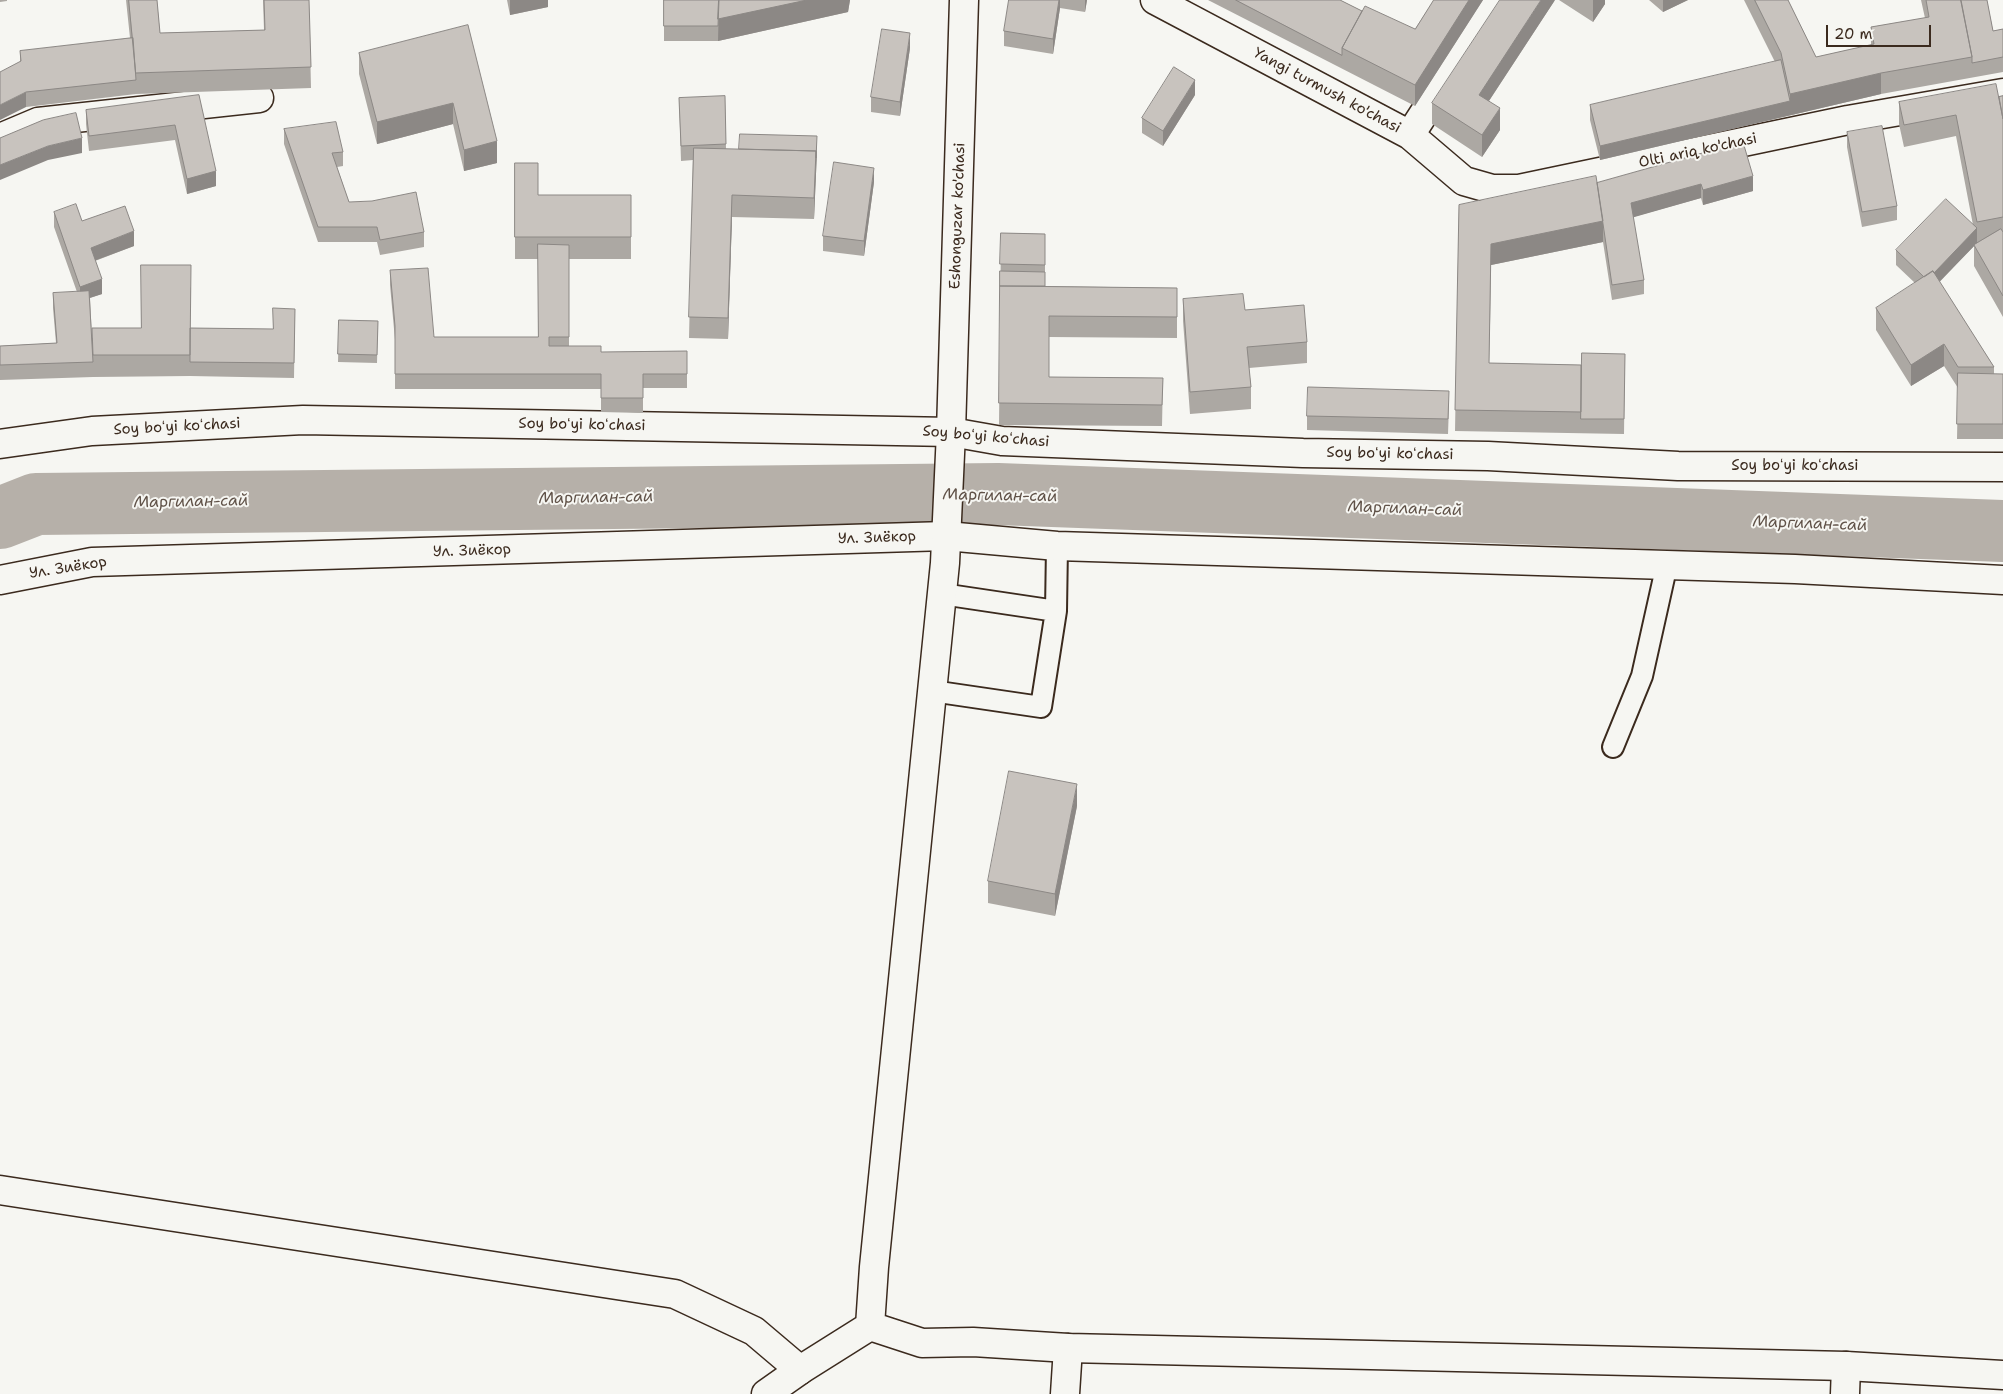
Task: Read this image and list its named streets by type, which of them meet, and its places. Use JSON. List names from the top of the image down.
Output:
{
  "streets": {
    "street": [
      "Yangi turmush ko'chasi",
      "Olti ariq ko'chasi",
      "Eshonguzar ko'chasi",
      "Soy boʻyi koʻchasi",
      "Ул. Зиёкор"
    ]
  },
  "crossings": [
    ["Yangi turmush ko'chasi", "Olti ariq ko'chasi"],
    ["Eshonguzar ko'chasi", "Soy boʻyi koʻchasi"],
    ["Eshonguzar ko'chasi", "Ул. Зиёкор"]
  ],
  "water": ["Маргилан-сай"],
  "scale_bar": "20 m"
}
